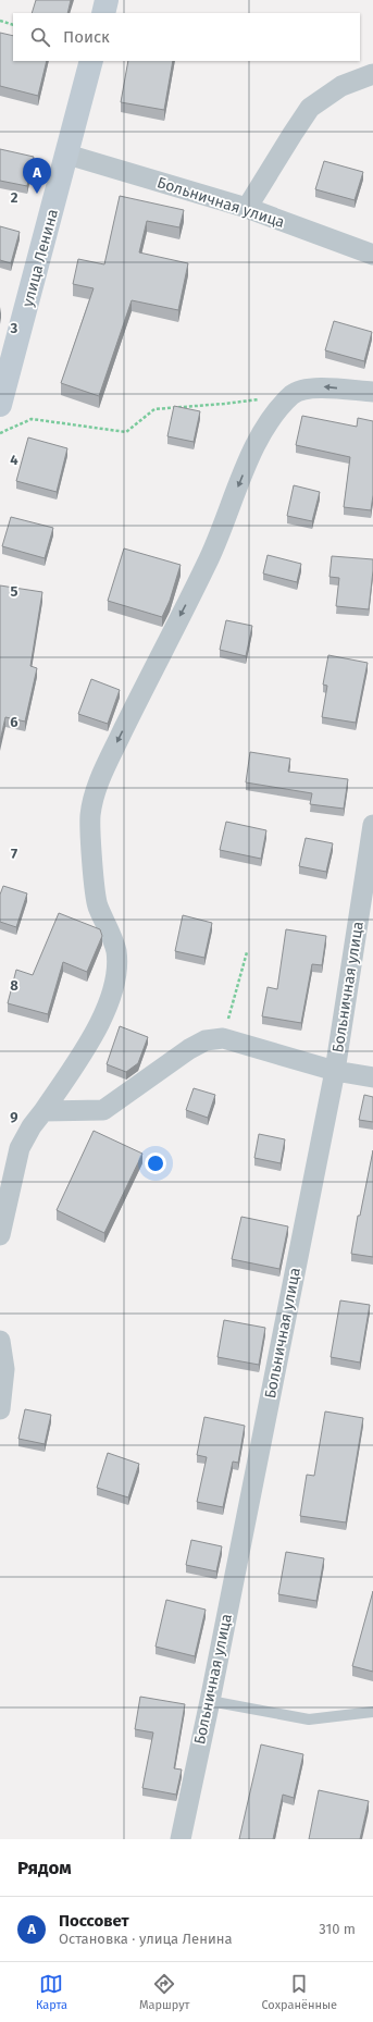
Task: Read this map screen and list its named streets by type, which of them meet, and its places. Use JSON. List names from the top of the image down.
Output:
{
  "streets": {
    "street": ["Больничная улица", "улица Ленина"]
  },
  "crossings": [
    ["Больничная улица", "улица Ленина"]
  ],
  "page": {
    "search": "Поиск",
    "pins": "A",
    "heading": "Рядом",
    "list": [
      {
        "mark": "A",
        "name": "Поссовет",
        "note": "Остановка · улица Ленина",
        "value": "310 m"
      }
    ],
    "nav": ["Карта", "Маршрут", "Сохранённые"]
  },
  "grid": {
    "rows": [
      "2",
      "3",
      "4",
      "5",
      "6",
      "7",
      "8",
      "9"
    ]
  }
}
